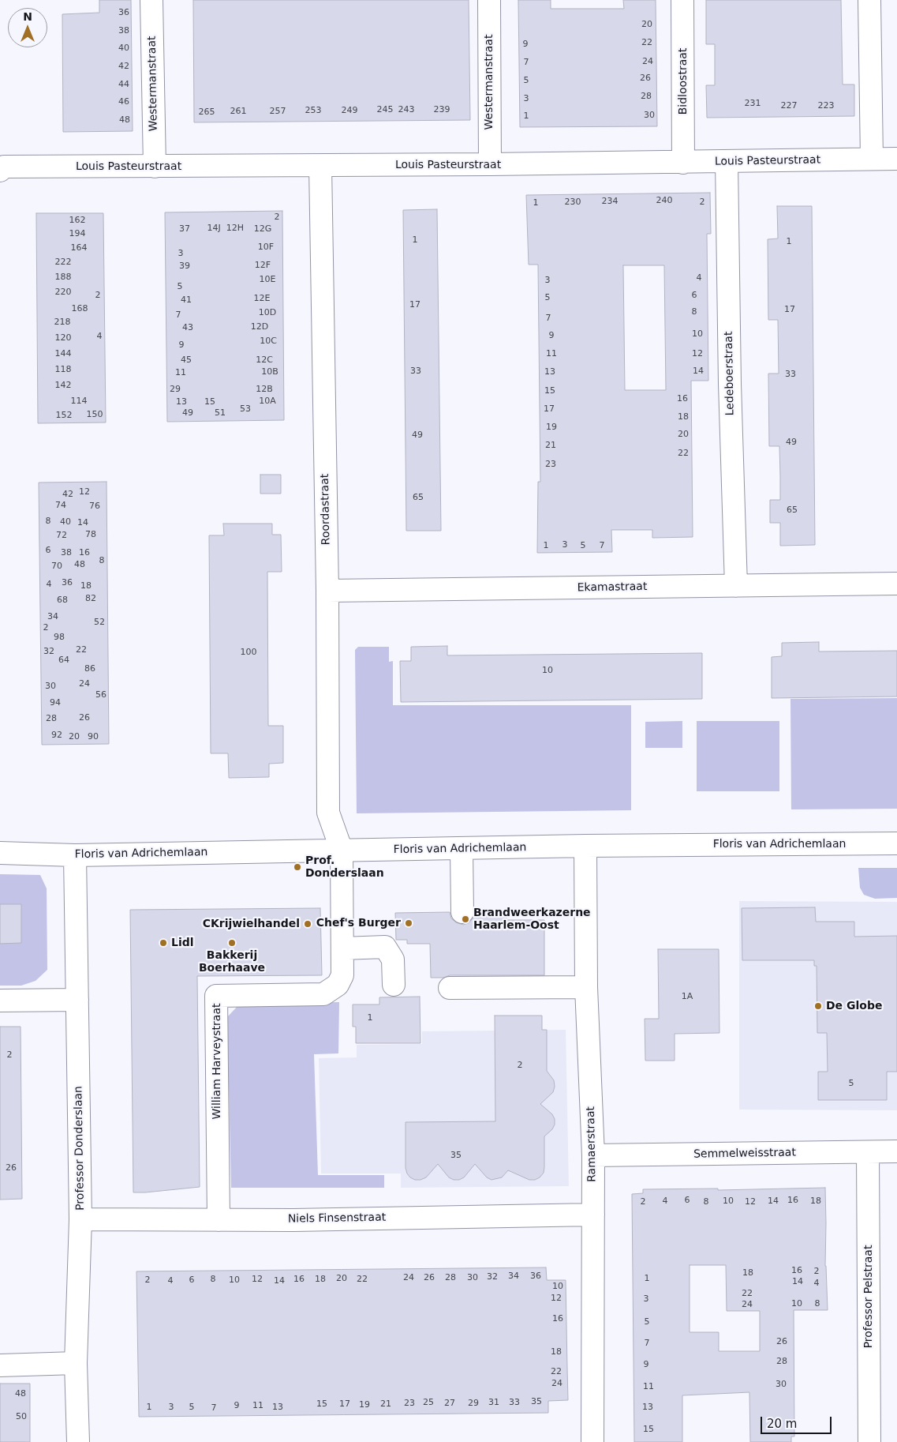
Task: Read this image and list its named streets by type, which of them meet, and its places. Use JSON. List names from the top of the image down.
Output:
{
  "streets": {
    "street": [
      "Bidloostraat",
      "Westermanstraat",
      "Louis Pasteurstraat",
      "Ledeboerstraat",
      "Roordastraat",
      "Ekamastraat",
      "Floris van Adrichemlaan",
      "William Harveystraat",
      "Ramaerstraat",
      "Professor Donderslaan",
      "Semmelweisstraat",
      "Niels Finsenstraat",
      "Professor Pelstraat"
    ]
  },
  "crossings": [
    ["Bidloostraat", "Louis Pasteurstraat"],
    ["Westermanstraat", "Louis Pasteurstraat"],
    ["Louis Pasteurstraat", "Ledeboerstraat"],
    ["Louis Pasteurstraat", "Roordastraat"],
    ["Ledeboerstraat", "Ekamastraat"],
    ["Roordastraat", "Ekamastraat"],
    ["Roordastraat", "Floris van Adrichemlaan"],
    ["Roordastraat", "William Harveystraat"],
    ["Floris van Adrichemlaan", "William Harveystraat"],
    ["Floris van Adrichemlaan", "Ramaerstraat"],
    ["Floris van Adrichemlaan", "Professor Donderslaan"],
    ["William Harveystraat", "Niels Finsenstraat"],
    ["Ramaerstraat", "Semmelweisstraat"],
    ["Ramaerstraat", "Niels Finsenstraat"],
    ["Professor Donderslaan", "Niels Finsenstraat"],
    ["Semmelweisstraat", "Professor Pelstraat"]
  ],
  "places": [
    "Prof. Donderslaan",
    "Brandweerkazerne Haarlem-Oost",
    "Chef's Burger",
    "CKrijwielhandel",
    "Lidl",
    "Bakkerij Boerhaave",
    "De Globe"
  ],
  "house_numbers": [
    "36",
    "20",
    "38",
    "22",
    "9",
    "40",
    "24",
    "7",
    "42",
    "26",
    "5",
    "44",
    "28",
    "3",
    "46",
    "231",
    "227",
    "223",
    "245",
    "243",
    "239",
    "253",
    "249",
    "261",
    "257",
    "265",
    "30",
    "1",
    "48",
    "240",
    "234",
    "230",
    "2",
    "1",
    "2",
    "162",
    "14J",
    "12H",
    "37",
    "12G",
    "194",
    "1",
    "1",
    "10F",
    "164",
    "3",
    "222",
    "12F",
    "39",
    "188",
    "4",
    "10E",
    "3",
    "5",
    "220",
    "2",
    "6",
    "5",
    "12E",
    "41",
    "17",
    "168",
    "17",
    "8",
    "10D",
    "7",
    "7",
    "218",
    "12D",
    "43",
    "10",
    "9",
    "4",
    "120",
    "10C",
    "9",
    "144",
    "11",
    "12",
    "45",
    "12C",
    "118",
    "33",
    "14",
    "10B",
    "13",
    "11",
    "33",
    "142",
    "29",
    "12B",
    "15",
    "16",
    "114",
    "10A",
    "13",
    "15",
    "53",
    "17",
    "49",
    "51",
    "150",
    "152",
    "18",
    "19",
    "20",
    "49",
    "49",
    "21",
    "22",
    "23",
    "12",
    "42",
    "65",
    "74",
    "76",
    "65",
    "8",
    "40",
    "14",
    "78",
    "72",
    "3",
    "1",
    "5",
    "7",
    "6",
    "38",
    "16",
    "8",
    "48",
    "70",
    "36",
    "4",
    "18",
    "82",
    "68",
    "34",
    "52",
    "2",
    "98",
    "22",
    "32",
    "100",
    "64",
    "86",
    "10",
    "24",
    "30",
    "56",
    "94",
    "26",
    "28",
    "92",
    "20",
    "90",
    "1A",
    "1",
    "2",
    "2",
    "5",
    "35",
    "26",
    "6",
    "16",
    "4",
    "10",
    "14",
    "18",
    "2",
    "8",
    "12",
    "16",
    "2",
    "18",
    "34",
    "36",
    "32",
    "24",
    "26",
    "28",
    "30",
    "20",
    "1",
    "8",
    "12",
    "16",
    "18",
    "22",
    "2",
    "6",
    "10",
    "4",
    "14",
    "14",
    "4",
    "10",
    "22",
    "12",
    "3",
    "10",
    "8",
    "24",
    "16",
    "5",
    "26",
    "7",
    "18",
    "28",
    "9",
    "22",
    "24",
    "30",
    "11",
    "48",
    "35",
    "25",
    "31",
    "33",
    "23",
    "27",
    "29",
    "15",
    "17",
    "21",
    "19",
    "9",
    "11",
    "1",
    "3",
    "5",
    "13",
    "13",
    "7",
    "50",
    "15"
  ],
  "scale_bar": "20 m",
  "north": "top"
}
